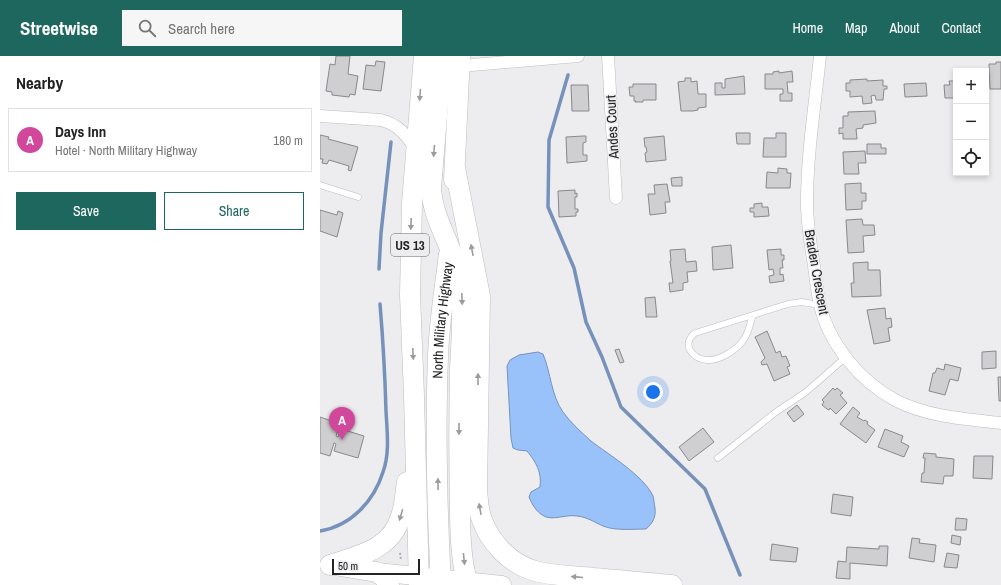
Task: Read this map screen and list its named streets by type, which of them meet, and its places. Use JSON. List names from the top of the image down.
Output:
{
  "streets": {
    "main road": ["US 13", "North Military Highway"],
    "street": ["Andes Court", "Braden Crescent"]
  },
  "crossings": [
    ["US 13", "North Military Highway"]
  ],
  "scale_bar": "50 m",
  "page": {
    "header": "Streetwise",
    "search": "Search here",
    "nav": [
      "Home",
      "Map",
      "About",
      "Contact"
    ],
    "heading": "Nearby",
    "map_buttons": ["+", "−"],
    "list": [
      {
        "mark": "A",
        "name": "Days Inn",
        "note": "Hotel · North Military Highway",
        "value": "180 m"
      }
    ],
    "buttons": ["Save", "Share"],
    "pins": "A",
    "scale": "50 m"
  }
}
